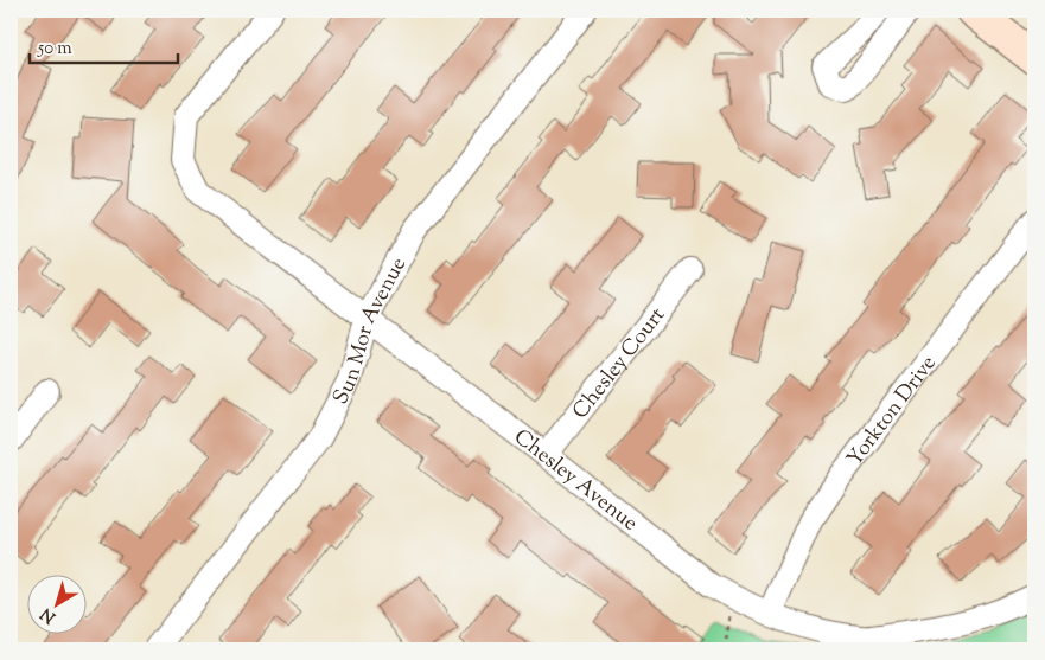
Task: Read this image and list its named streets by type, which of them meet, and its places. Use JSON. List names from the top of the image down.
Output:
{
  "streets": {
    "street": [
      "Sun Mor Avenue",
      "Chesley Court",
      "Yorkton Drive",
      "Chesley Avenue"
    ]
  },
  "crossings": [
    ["Sun Mor Avenue", "Chesley Avenue"],
    ["Chesley Court", "Chesley Avenue"],
    ["Yorkton Drive", "Chesley Avenue"]
  ],
  "scale_bar": "50 m",
  "north": "bottom left"
}
